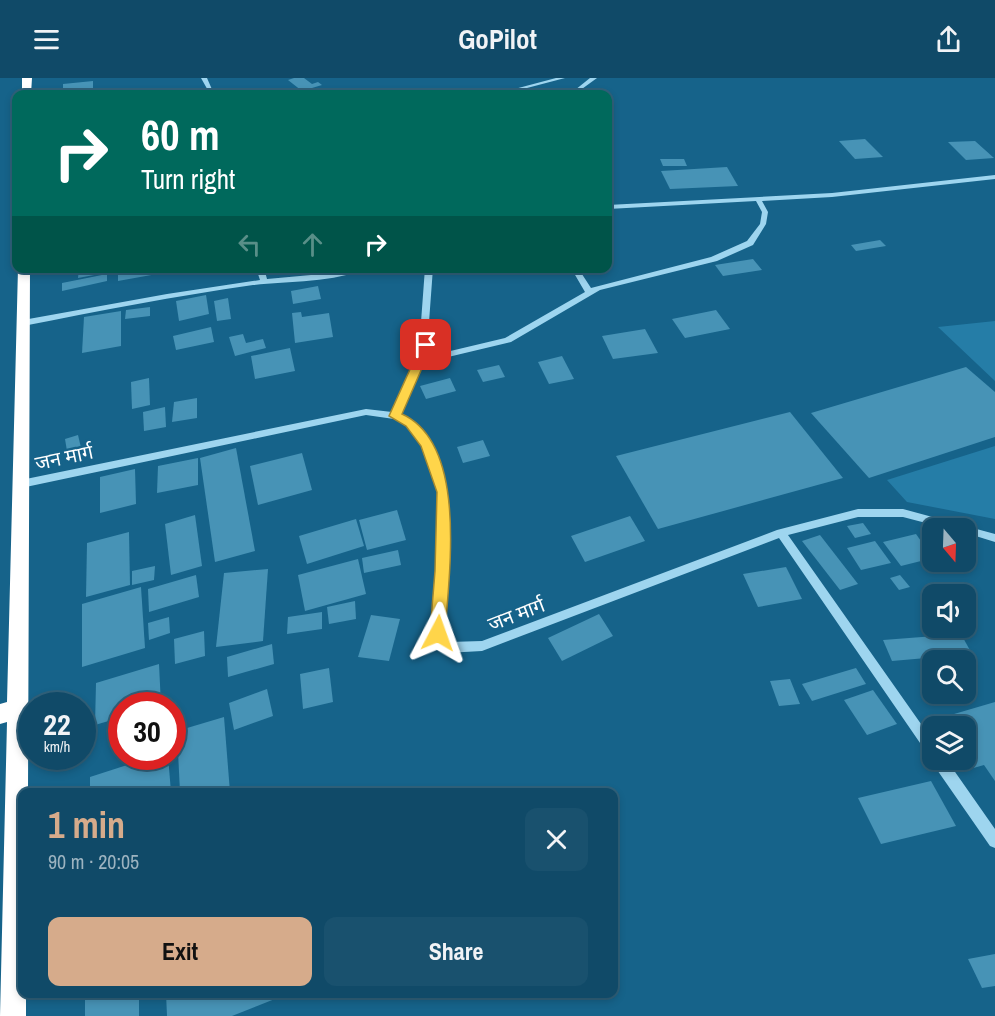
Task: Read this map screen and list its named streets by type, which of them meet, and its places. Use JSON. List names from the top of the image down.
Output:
{
  "streets": {
    "street": ["जन मार्ग"]
  },
  "north": "bottom",
  "page": {
    "header": "GoPilot",
    "turn": ["60 m", "Turn right"],
    "speed": "22 km/h",
    "limit": "30",
    "heading": ["1 min", "90 m · 20:05"],
    "buttons": ["Exit", "Share"]
  }
}
